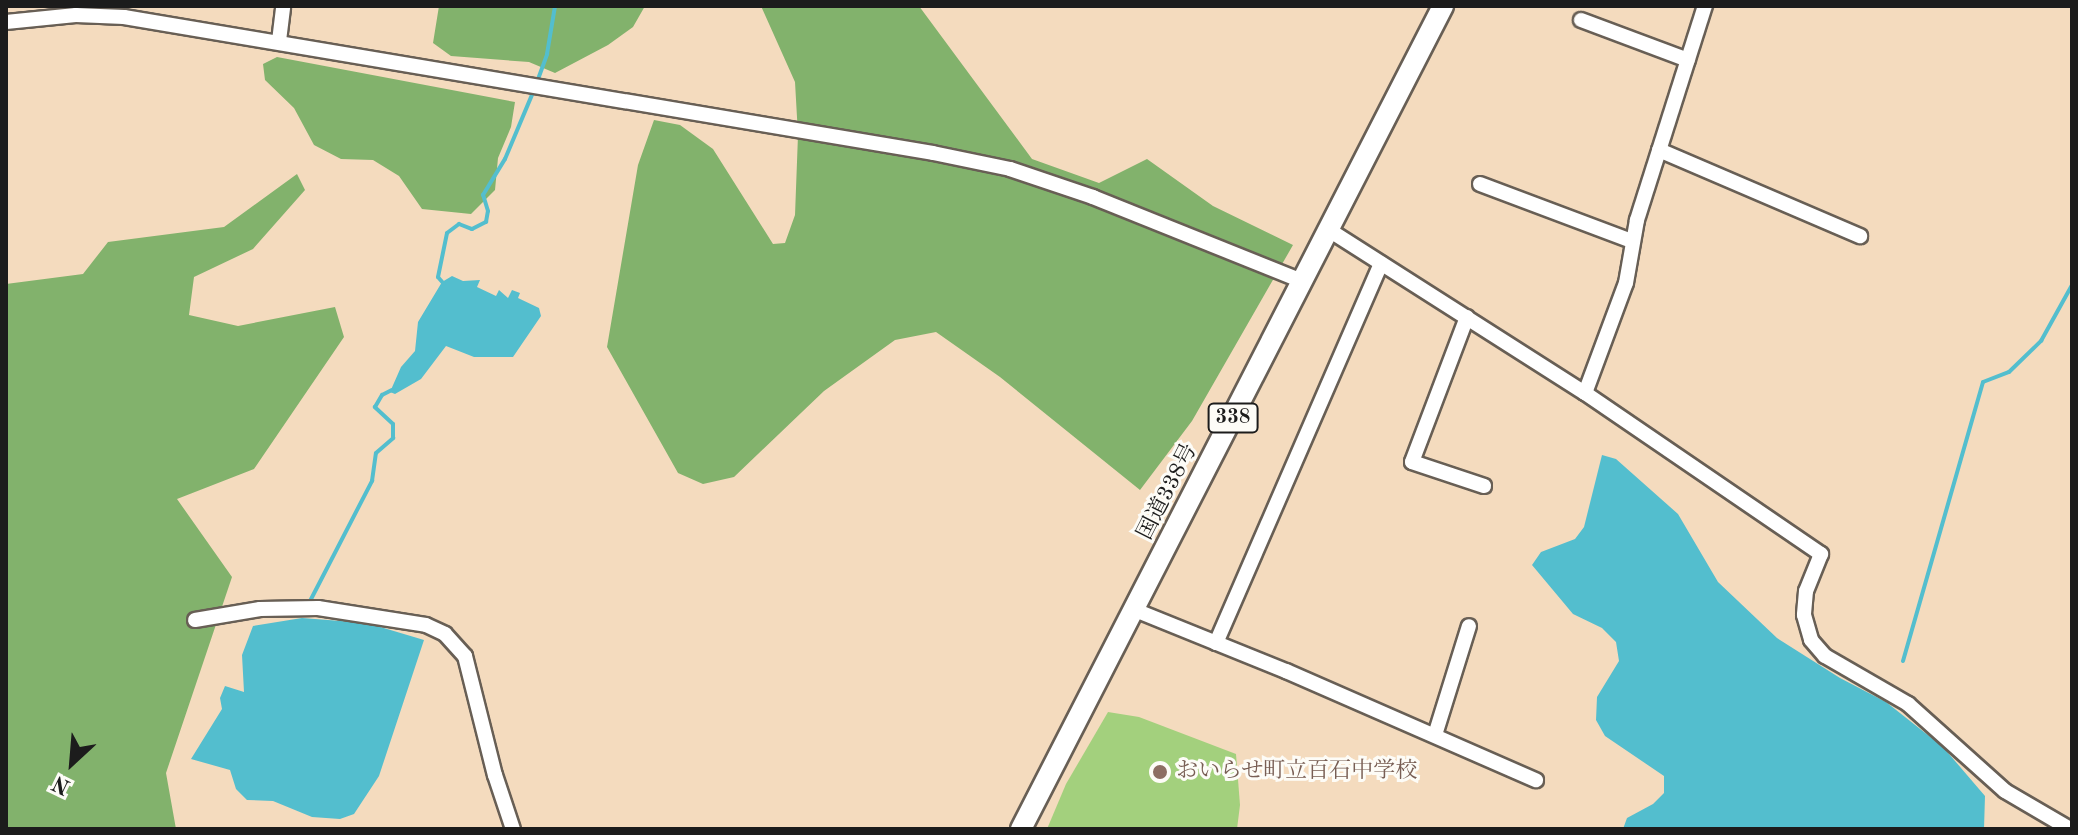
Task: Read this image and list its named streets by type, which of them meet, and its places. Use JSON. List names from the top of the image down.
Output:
{
  "streets": {
    "highway": ["338", "国道338号"]
  },
  "places": ["おいらせ町立百石中学校"],
  "north": "bottom left"
}
